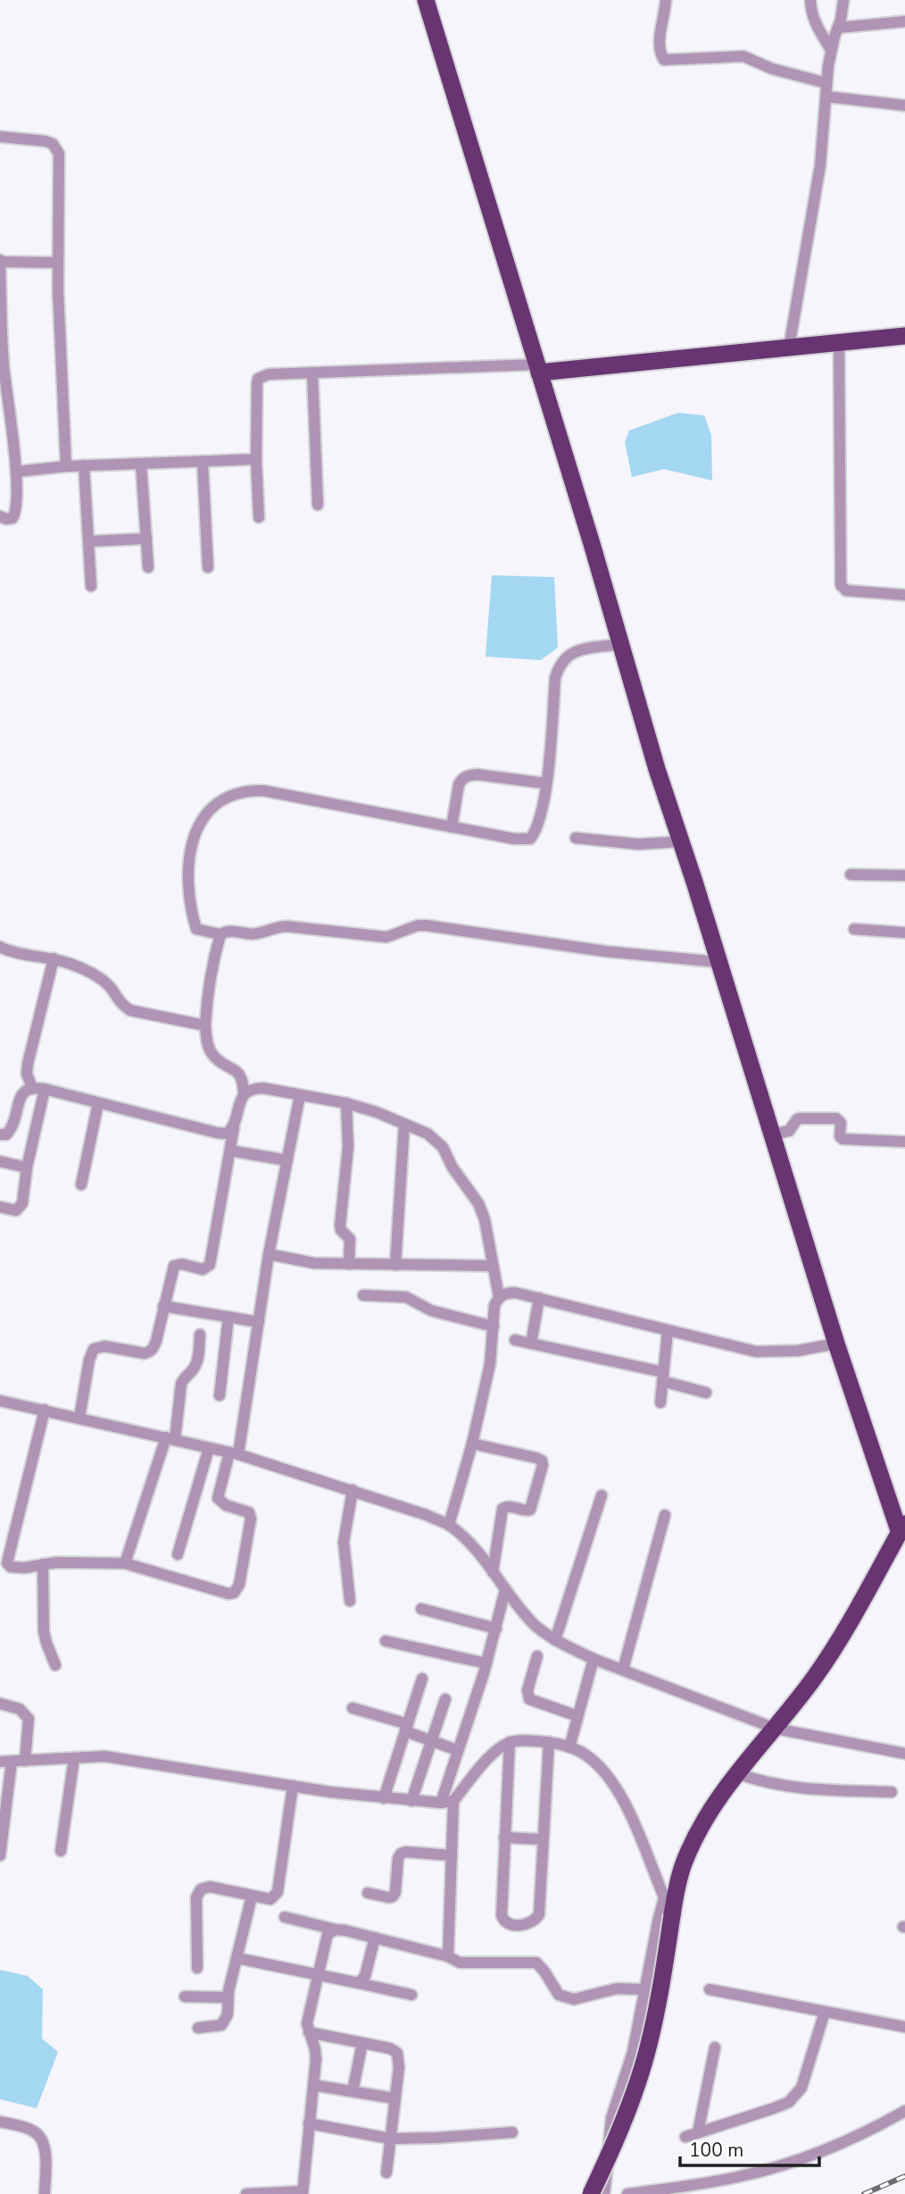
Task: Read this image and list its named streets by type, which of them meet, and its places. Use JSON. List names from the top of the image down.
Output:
{
  "scale_bar": "100 m"
}
